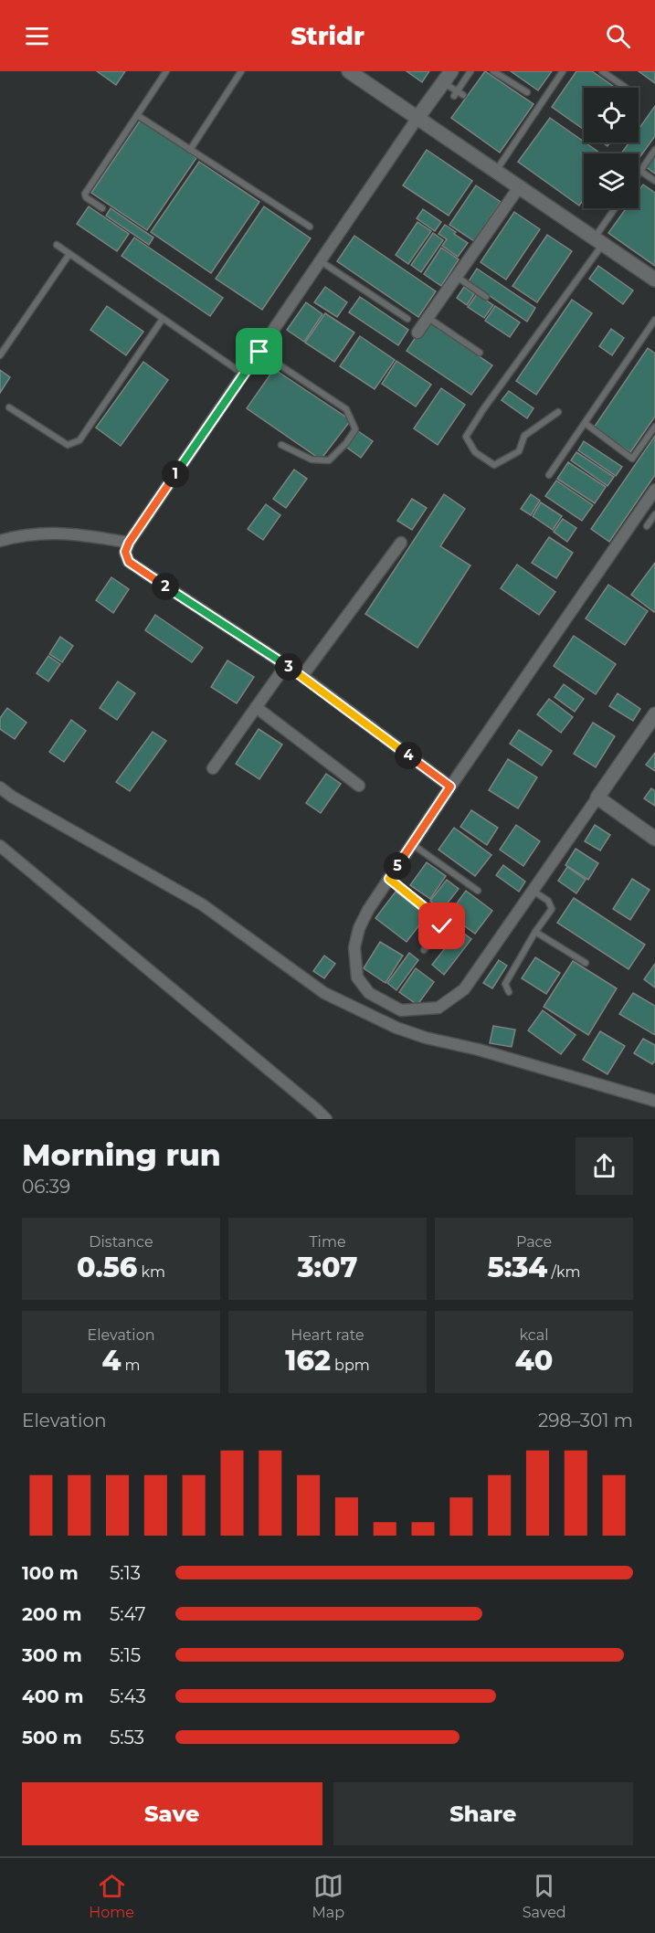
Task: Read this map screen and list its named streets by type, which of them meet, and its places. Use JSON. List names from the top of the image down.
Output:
{
  "page": {
    "header": "Stridr",
    "pins": [
      "1",
      "2",
      "3",
      "4",
      "5"
    ],
    "heading": ["Morning run", "06:39"],
    "stats": [
      ["Distance", "0.56 km"],
      ["Time", "3:07"],
      ["Pace", "5:34 /km"],
      ["Elevation", "4 m"],
      ["Heart rate", "162 bpm"],
      ["kcal", "40"]
    ],
    "chart": ["Elevation", "298–301 m"],
    "list": [
      {
        "name": "100 m",
        "note": "5:13"
      },
      {
        "name": "200 m",
        "note": "5:47"
      },
      {
        "name": "300 m",
        "note": "5:15"
      },
      {
        "name": "400 m",
        "note": "5:43"
      },
      {
        "name": "500 m",
        "note": "5:53"
      }
    ],
    "buttons": ["Save", "Share"],
    "tabs": ["Home", "Map", "Saved"]
  }
}
